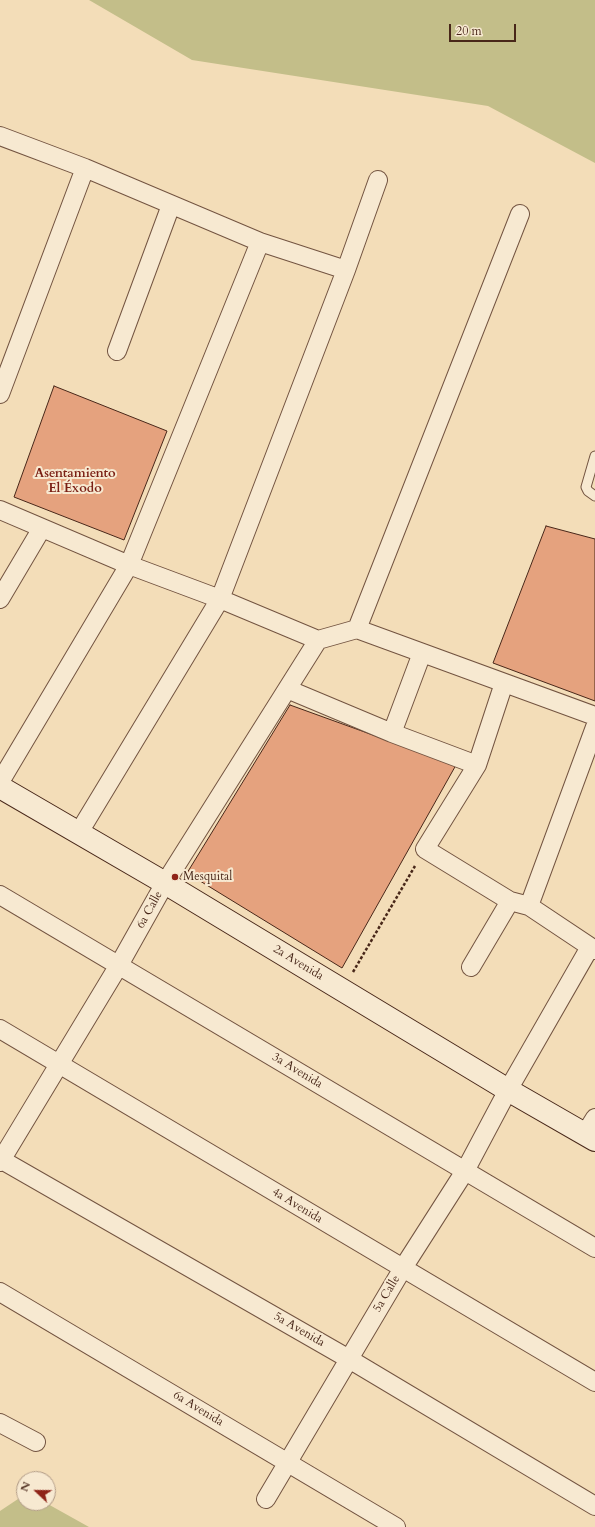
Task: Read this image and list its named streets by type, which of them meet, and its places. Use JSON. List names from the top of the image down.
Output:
{
  "streets": {
    "main road": ["2a Avenida"],
    "street": [
      "6a Calle",
      "3a Avenida",
      "4a Avenida",
      "5a Calle",
      "5a Avenida",
      "6a Avenida"
    ]
  },
  "crossings": [
    ["6a Calle", "2a Avenida"],
    ["6a Calle", "3a Avenida"],
    ["6a Calle", "4a Avenida"],
    ["6a Calle", "5a Avenida"],
    ["2a Avenida", "5a Calle"],
    ["3a Avenida", "5a Calle"],
    ["4a Avenida", "5a Calle"],
    ["5a Calle", "5a Avenida"],
    ["5a Calle", "6a Avenida"]
  ],
  "districts": ["Asentamiento El Éxodo"],
  "places": ["Mesquital"],
  "scale_bar": "20 m",
  "north": "left"
}
